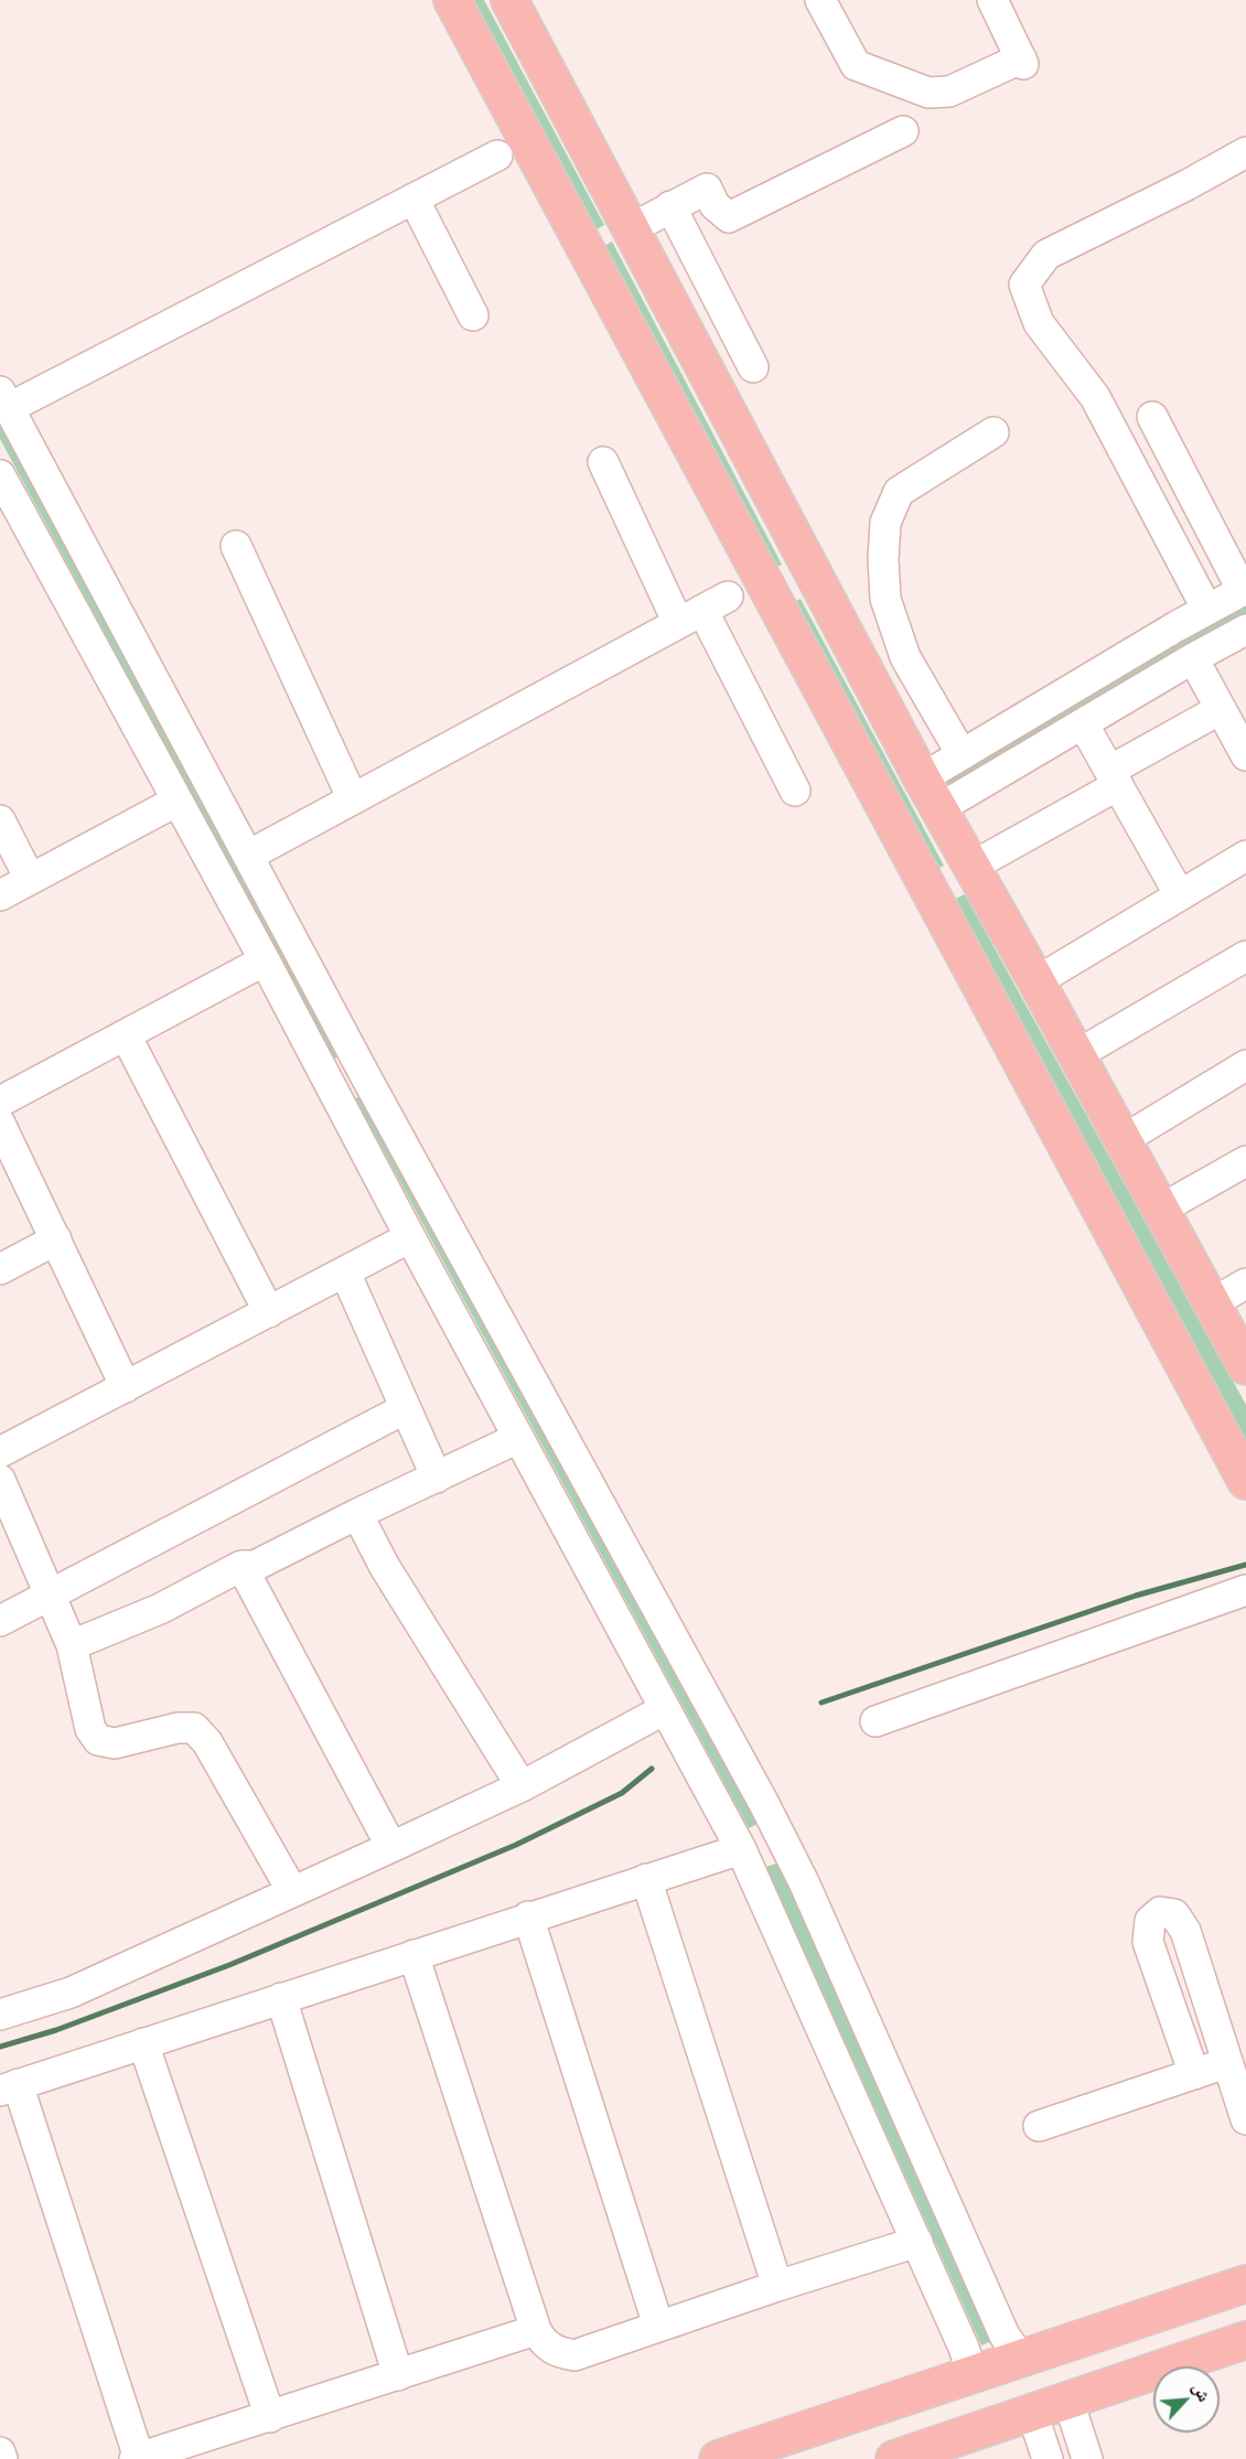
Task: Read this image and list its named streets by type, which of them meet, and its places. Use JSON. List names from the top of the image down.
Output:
{
  "north": "top right"
}
